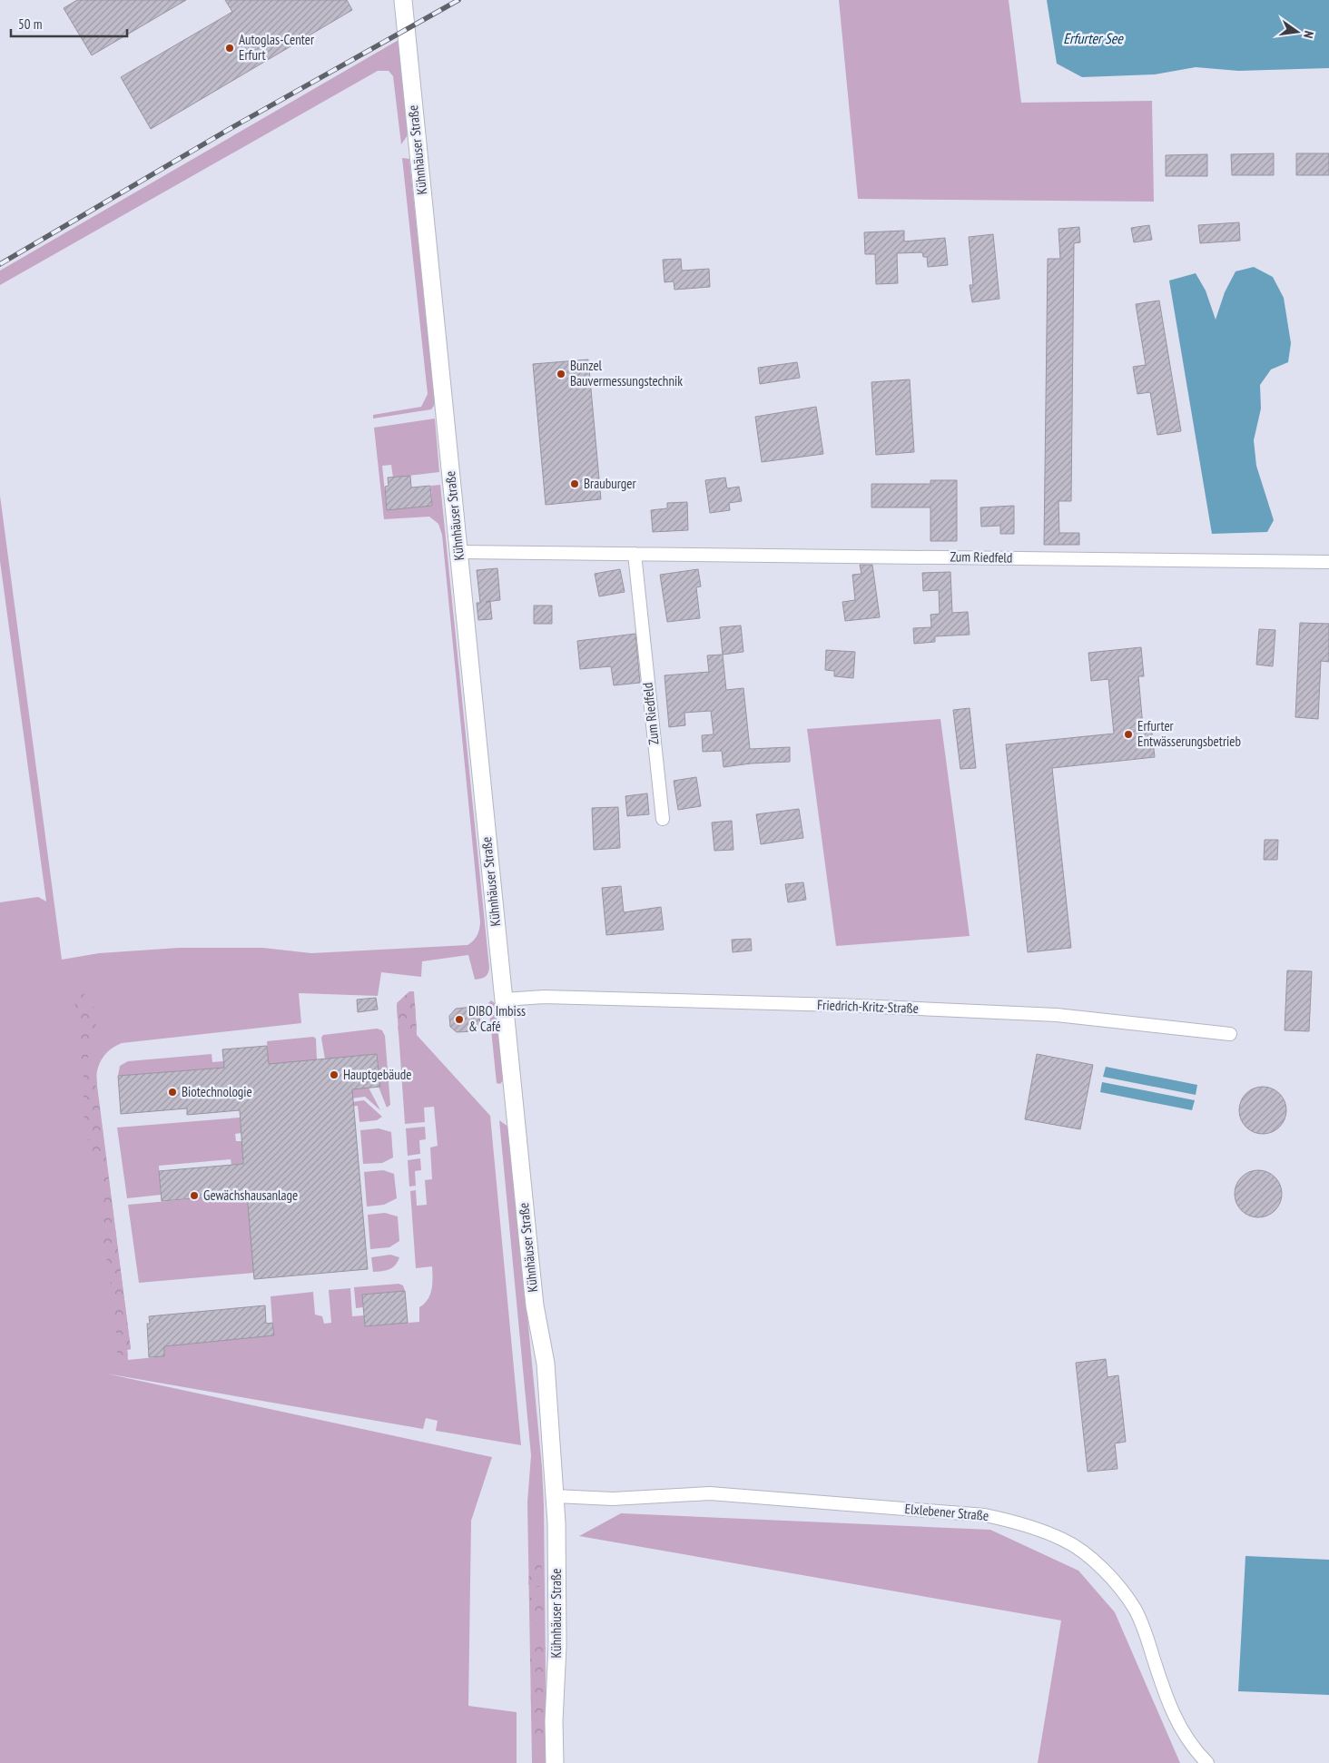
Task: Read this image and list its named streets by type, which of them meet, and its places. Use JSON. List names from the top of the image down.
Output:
{
  "streets": {
    "street": [
      "Kühnhäuser Straße",
      "Zum Riedfeld",
      "Friedrich-Kritz-Straße",
      "Elxlebener Straße"
    ]
  },
  "crossings": [
    ["Kühnhäuser Straße", "Zum Riedfeld"],
    ["Kühnhäuser Straße", "Friedrich-Kritz-Straße"],
    ["Kühnhäuser Straße", "Elxlebener Straße"]
  ],
  "water": ["Erfurter See"],
  "places": [
    "Autoglas-Center Erfurt",
    "Bunzel Bauvermessungstechnik",
    "Brauburger",
    "Erfurter Entwässerungsbetrieb",
    "DIBO Imbiss & Café",
    "Hauptgebäude",
    "Biotechnologie",
    "Gewächshausanlage"
  ],
  "scale_bar": "50 m",
  "north": "right"
}
